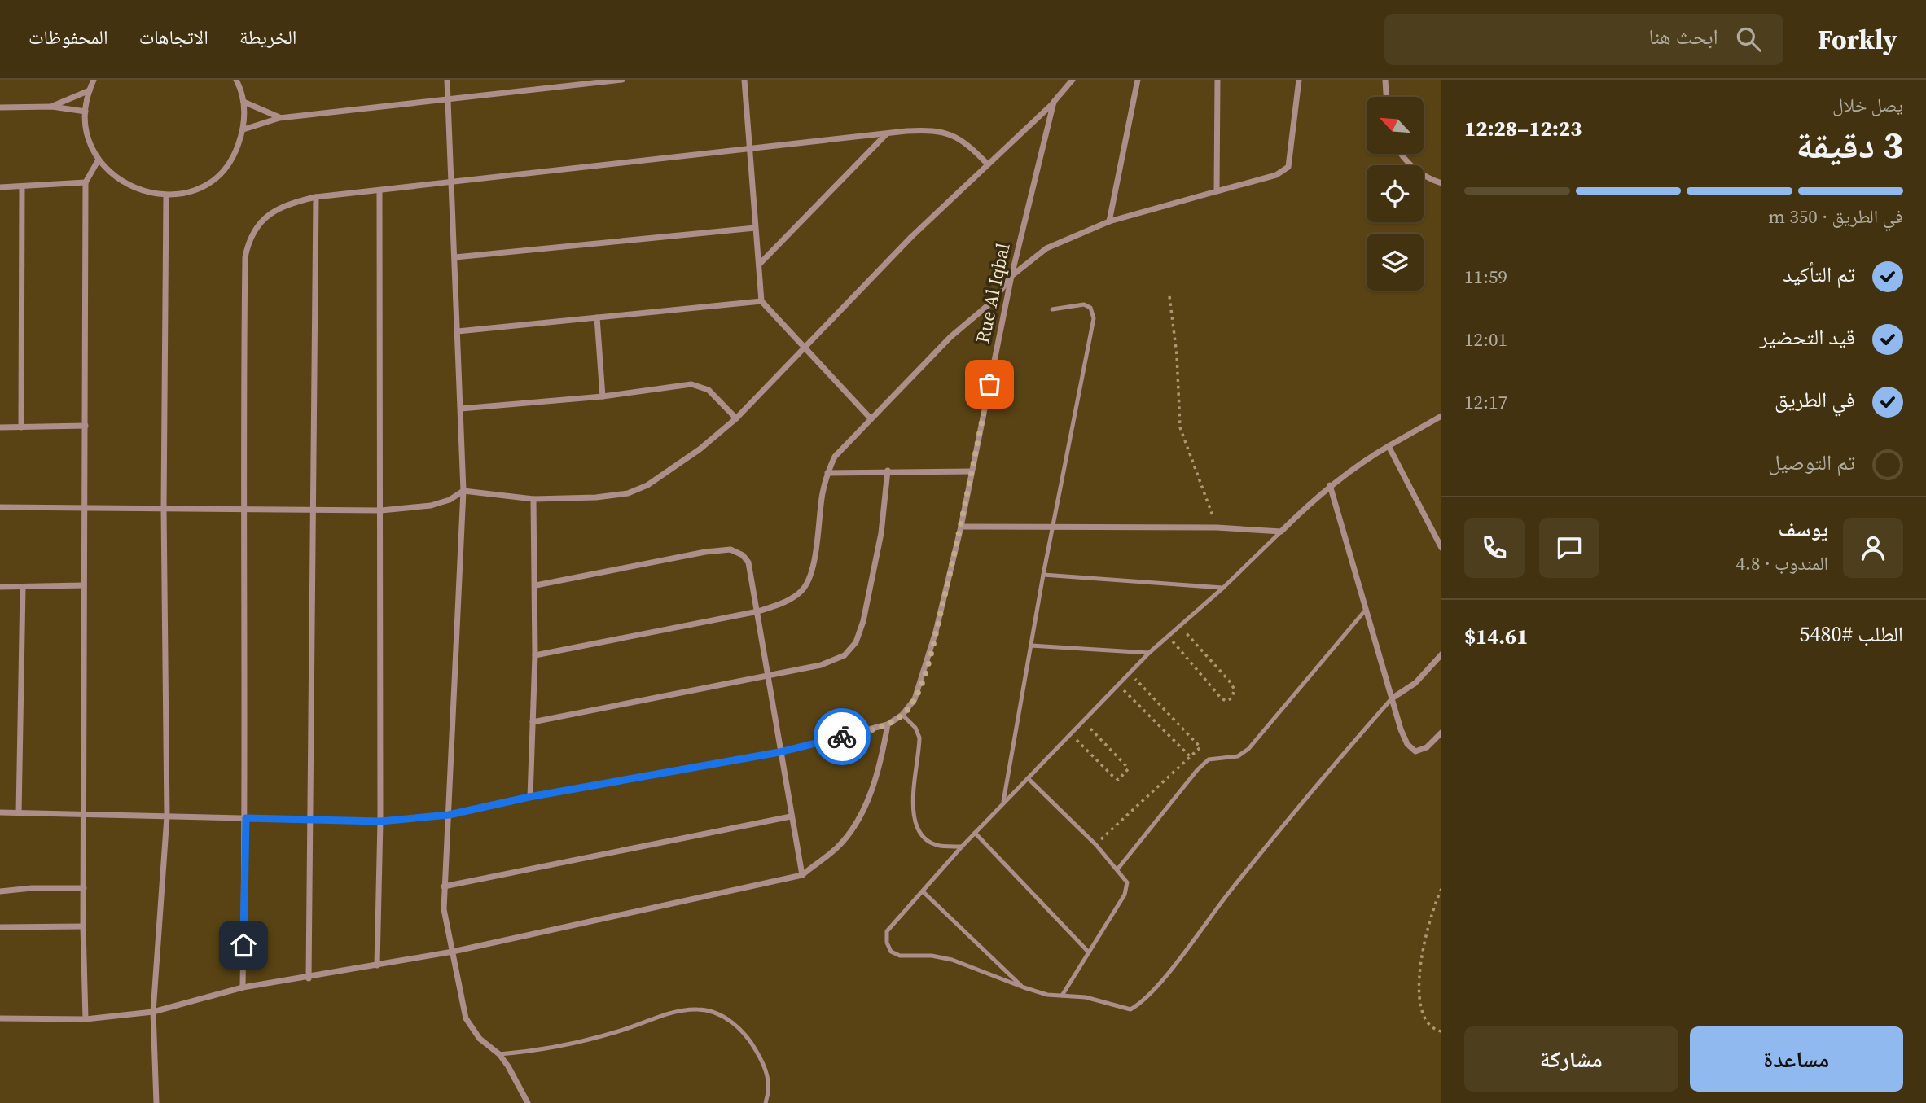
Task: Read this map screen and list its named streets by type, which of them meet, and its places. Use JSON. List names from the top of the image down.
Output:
{
  "streets": {
    "street": ["Rue Al Iqbal"]
  },
  "north": "top left",
  "page": {
    "header": "Forkly",
    "search": "ابحث هنا",
    "nav": ["الخريطة", "الاتجاهات", "المحفوظات"],
    "heading": ["3 دقيقة", "يصل خلال", "12:23–12:28"],
    "panel": [
      "يوسف",
      "المندوب · 4.8",
      "الطلب #5480",
      "$14.61"
    ],
    "bar": "في الطريق · 350 m",
    "list": [
      ["تم التأكيد", "11:59"],
      ["قيد التحضير", "12:01"],
      ["في الطريق", "12:17"],
      "تم التوصيل"
    ],
    "buttons": ["مساعدة", "مشاركة"]
  }
}
